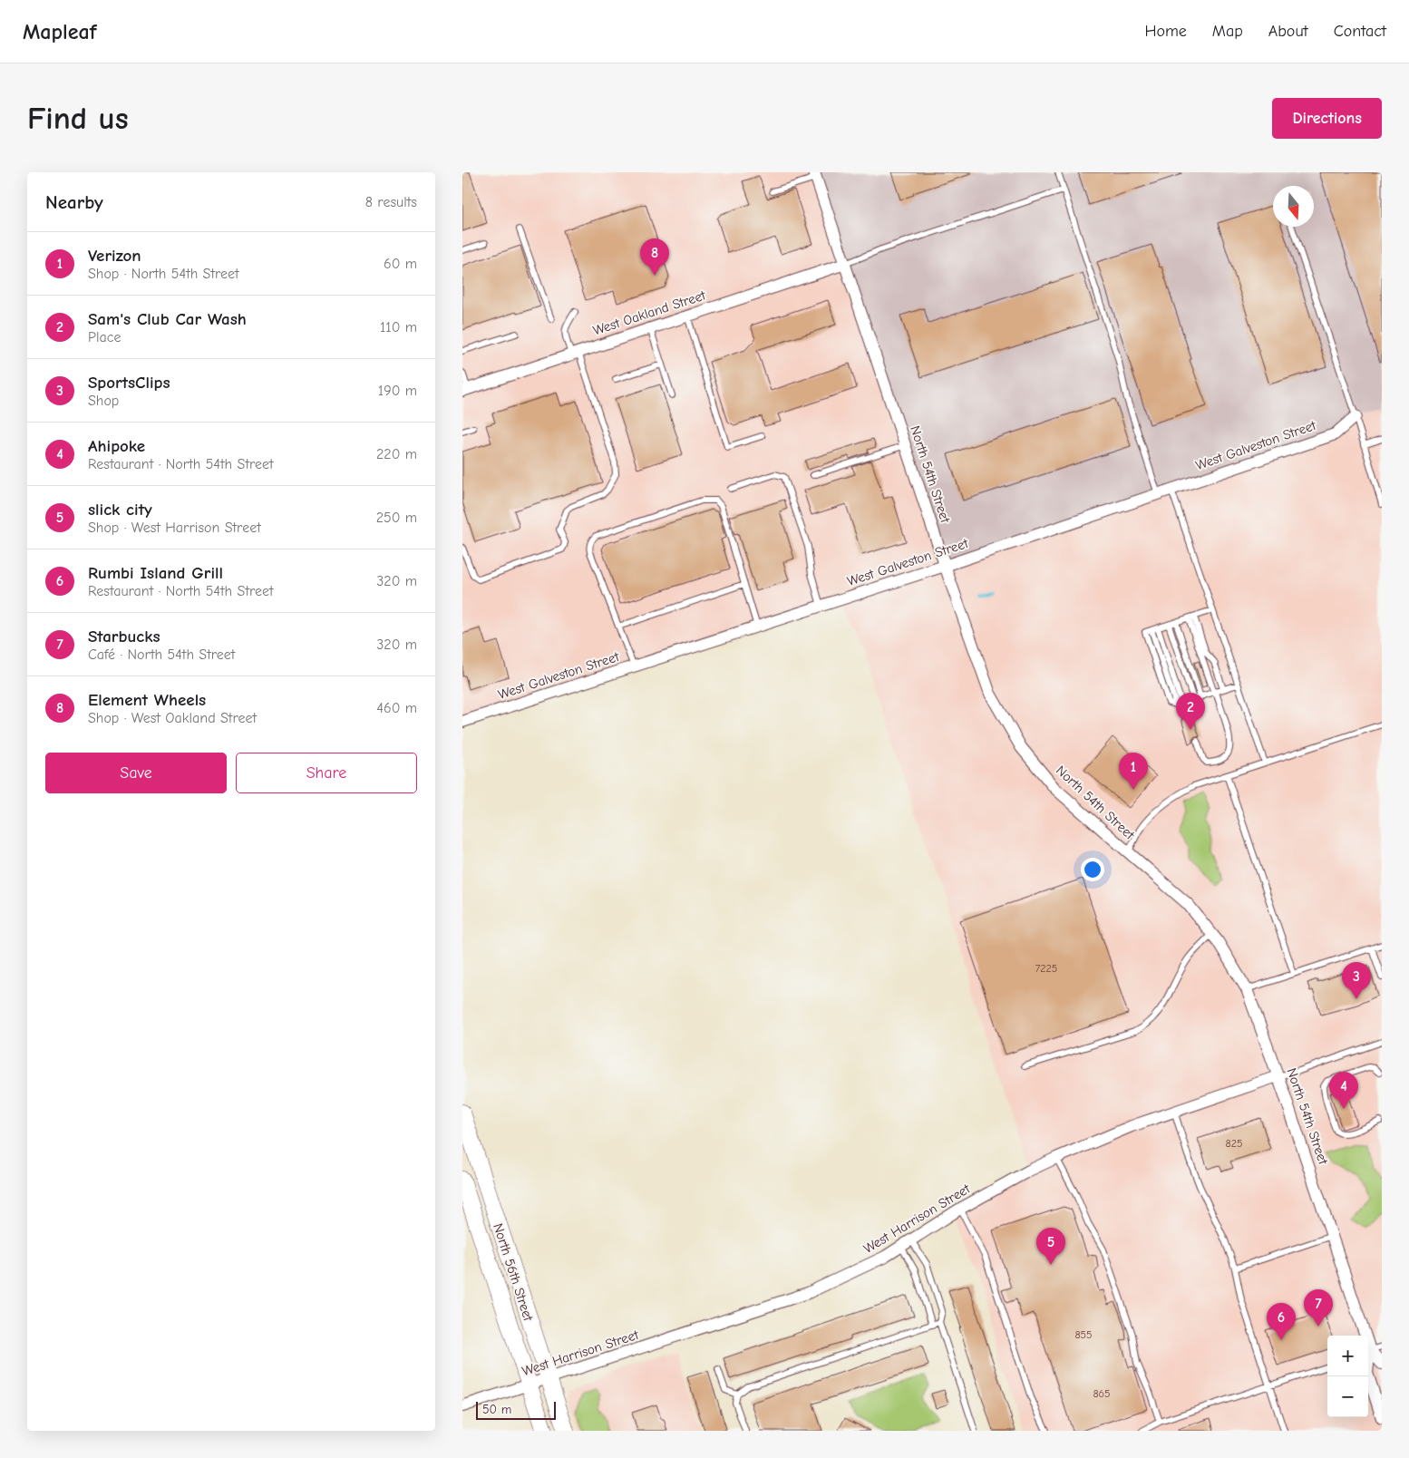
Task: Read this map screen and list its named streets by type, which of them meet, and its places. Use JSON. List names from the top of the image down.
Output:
{
  "streets": {
    "main road": ["North 56th Street"],
    "street": [
      "West Oakland Street",
      "West Galveston Street",
      "North 54th Street",
      "West Harrison Street"
    ]
  },
  "crossings": [
    ["West Oakland Street", "North 54th Street"],
    ["West Galveston Street", "North 54th Street"],
    ["North 54th Street", "West Harrison Street"],
    ["West Harrison Street", "North 56th Street"]
  ],
  "house_numbers": [
    "7225",
    "825",
    "855",
    "865"
  ],
  "scale_bar": "50 m",
  "north": "bottom",
  "page": {
    "header": "Mapleaf",
    "nav": [
      "Home",
      "Map",
      "About",
      "Contact"
    ],
    "buttons": [
      "Directions",
      ["Save", "Share"]
    ],
    "title": "Find us",
    "heading": ["Nearby", "8 results"],
    "list": [
      {
        "mark": "1",
        "name": "Verizon",
        "note": "Shop · North 54th Street",
        "value": "60 m"
      },
      {
        "mark": "2",
        "name": "Sam's Club Car Wash",
        "note": "Place",
        "value": "110 m"
      },
      {
        "mark": "3",
        "name": "SportsClips",
        "note": "Shop",
        "value": "190 m"
      },
      {
        "mark": "4",
        "name": "Ahipoke",
        "note": "Restaurant · North 54th Street",
        "value": "220 m"
      },
      {
        "mark": "5",
        "name": "slick city",
        "note": "Shop · West Harrison Street",
        "value": "250 m"
      },
      {
        "mark": "6",
        "name": "Rumbi Island Grill",
        "note": "Restaurant · North 54th Street",
        "value": "320 m"
      },
      {
        "mark": "7",
        "name": "Starbucks",
        "note": "Café · North 54th Street",
        "value": "320 m"
      },
      {
        "mark": "8",
        "name": "Element Wheels",
        "note": "Shop · West Oakland Street",
        "value": "460 m"
      }
    ],
    "pins": [
      "8",
      "2",
      "1",
      "3",
      "4",
      "5",
      "7",
      "6"
    ],
    "map_buttons": ["+", "−"],
    "scale": "50 m"
  }
}
